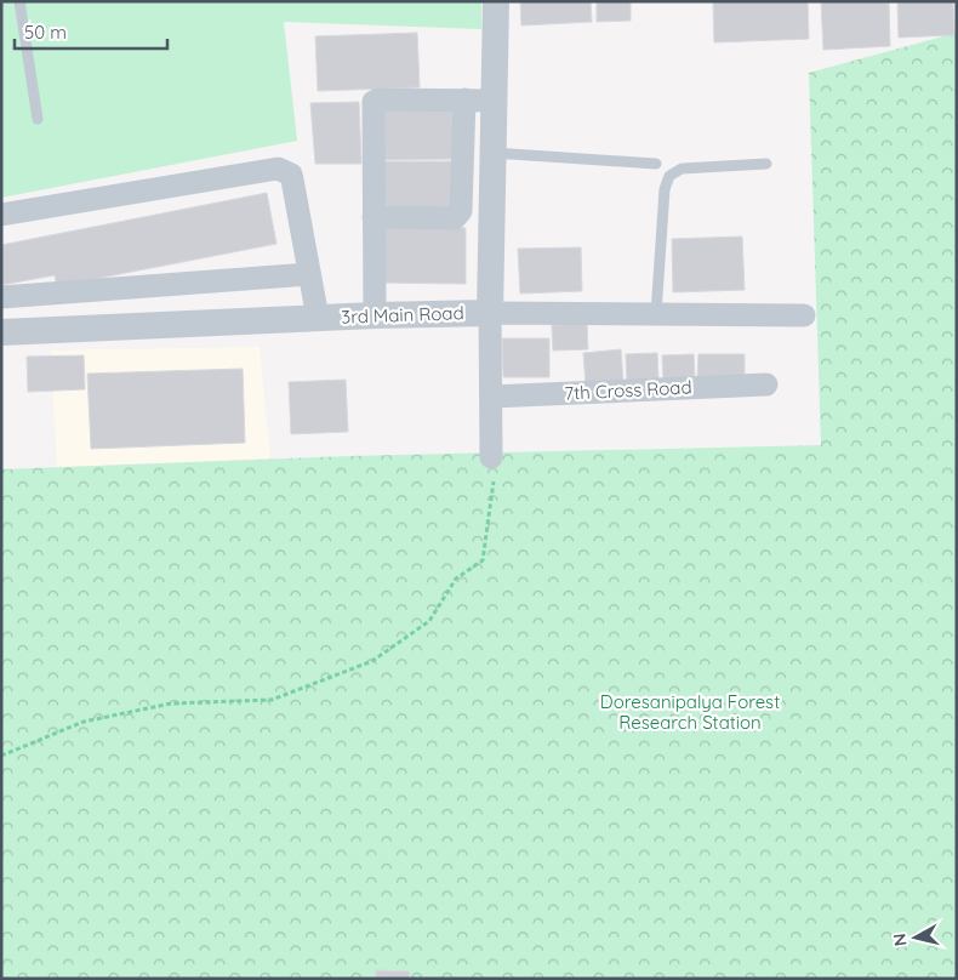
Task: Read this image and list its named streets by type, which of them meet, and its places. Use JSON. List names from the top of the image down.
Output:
{
  "streets": {
    "street": ["3rd Main Road", "7th Cross Road"]
  },
  "parks": ["Doresanipalya Forest Research Station"],
  "scale_bar": "50 m",
  "north": "left"
}
